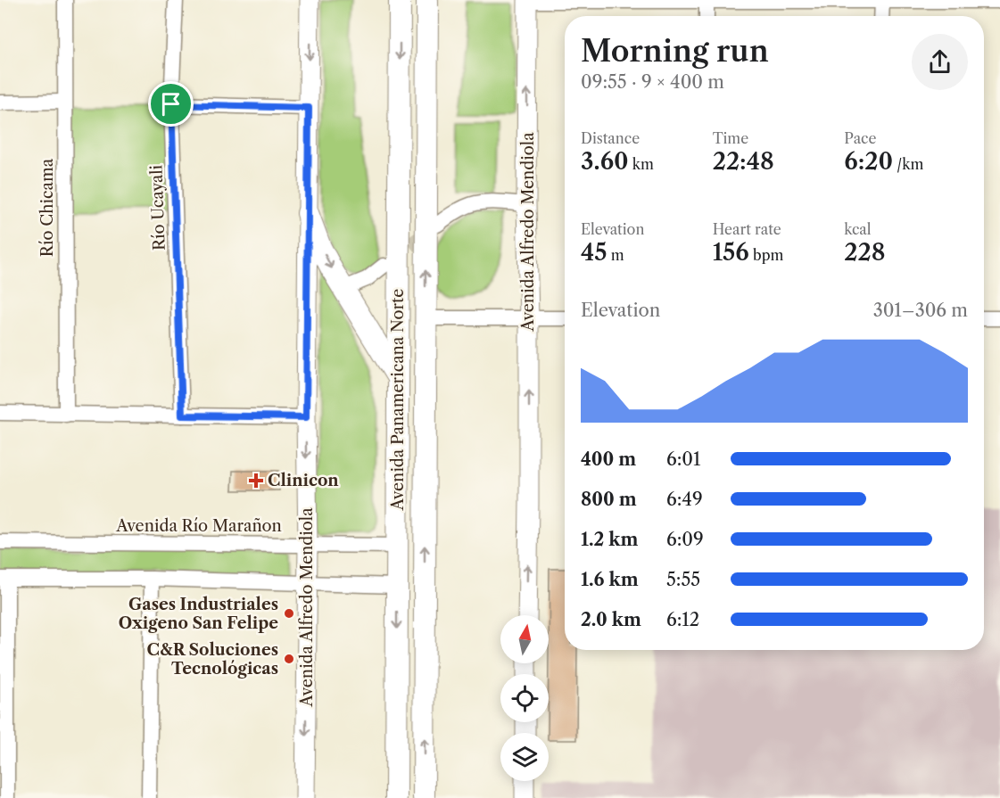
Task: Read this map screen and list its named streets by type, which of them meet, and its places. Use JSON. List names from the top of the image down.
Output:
{
  "streets": {
    "highway": ["Avenida Panamericana Norte"],
    "main road": ["Avenida Alfredo Mendiola"],
    "street": ["Río Chicama", "Río Ucayali", "Avenida Río Marañon"]
  },
  "crossings": [
    ["Avenida Alfredo Mendiola", "Avenida Río Marañon"],
    ["Avenida Panamericana Norte", "Avenida Río Marañon"]
  ],
  "places": {
    "health": ["Clinicon"],
    "other": ["Gases Industriales Oxigeno San Felipe", "C&R Soluciones Tecnológicas"]
  },
  "north": "top",
  "page": {
    "heading": ["Morning run", "09:55 · 9 × 400 m"],
    "stats": [
      ["Distance", "3.60 km"],
      ["Time", "22:48"],
      ["Pace", "6:20 /km"],
      ["Elevation", "45 m"],
      ["Heart rate", "156 bpm"],
      ["kcal", "228"]
    ],
    "chart": ["Elevation", "301–306 m"],
    "list": [
      {
        "name": "400 m",
        "note": "6:01"
      },
      {
        "name": "800 m",
        "note": "6:49"
      },
      {
        "name": "1.2 km",
        "note": "6:09"
      },
      {
        "name": "1.6 km",
        "note": "5:55"
      },
      {
        "name": "2.0 km",
        "note": "6:12"
      }
    ]
  }
}
